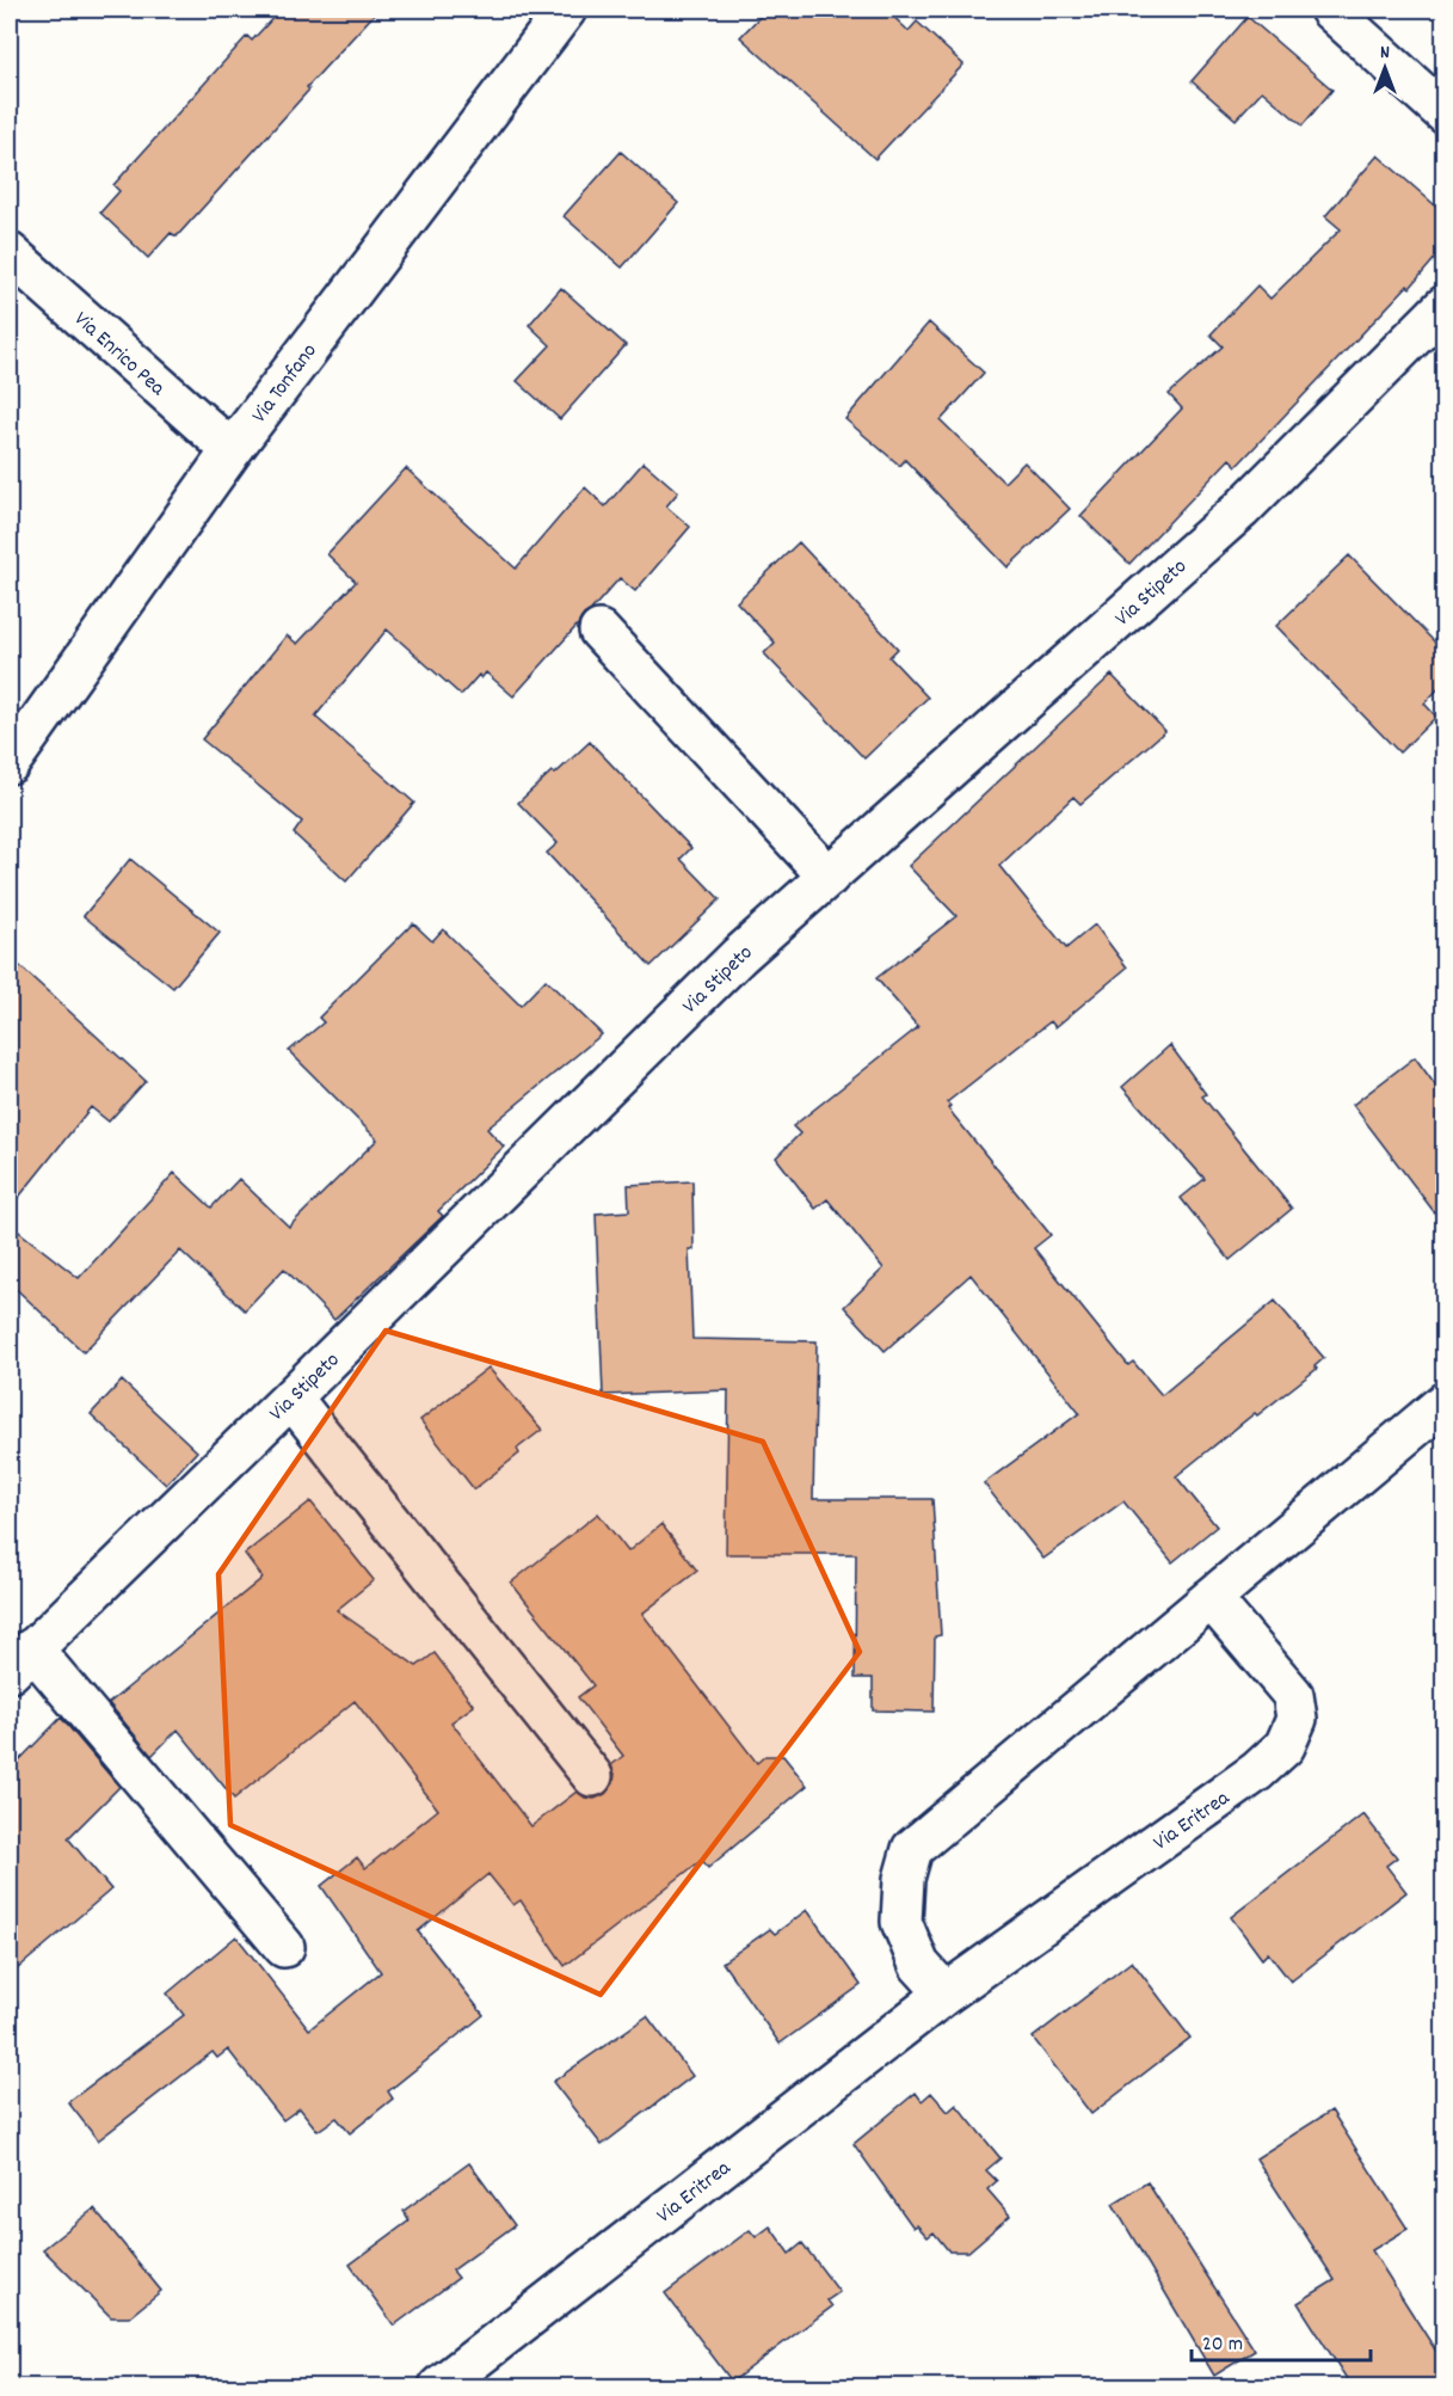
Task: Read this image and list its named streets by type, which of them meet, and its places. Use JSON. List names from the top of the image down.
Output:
{
  "streets": {
    "street": [
      "Via Enrico Pea",
      "Via Tonfano",
      "Via Stipeto",
      "Via Eritrea"
    ]
  },
  "crossings": [
    ["Via Enrico Pea", "Via Tonfano"]
  ],
  "scale_bar": "20 m",
  "north": "top"
}
